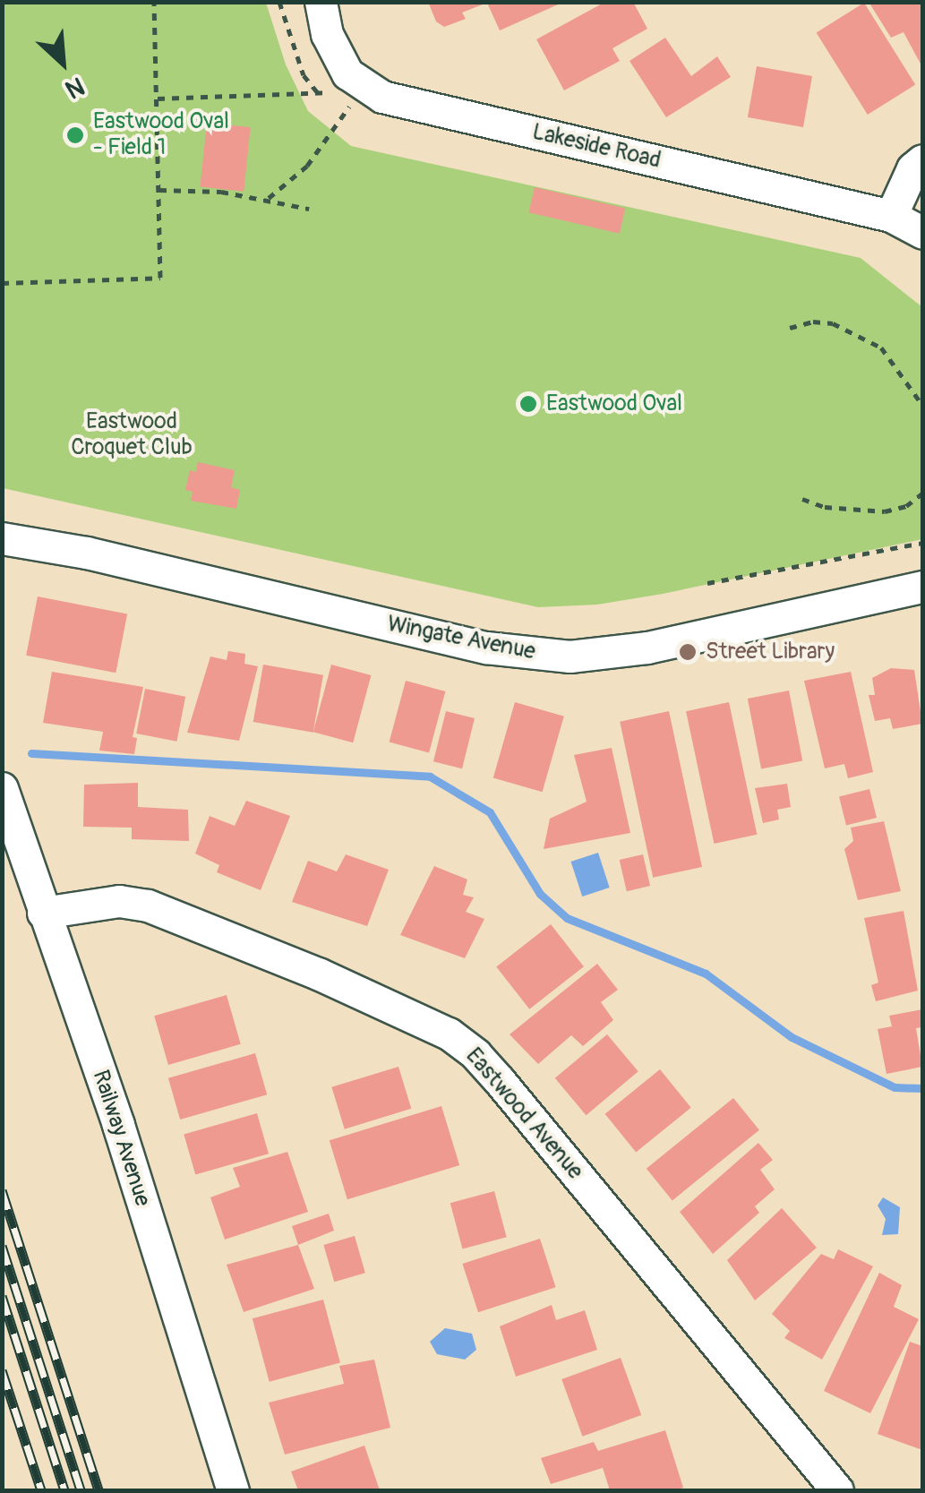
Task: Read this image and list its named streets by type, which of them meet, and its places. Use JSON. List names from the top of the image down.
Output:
{
  "streets": {
    "street": [
      "Lakeside Road",
      "Wingate Avenue",
      "Eastwood Avenue",
      "Railway Avenue"
    ]
  },
  "crossings": [
    ["Eastwood Avenue", "Railway Avenue"]
  ],
  "parks": ["Eastwood Croquet Club"],
  "places": ["Eastwood Oval - Field 1", "Eastwood Oval", "Street Library"],
  "north": "bottom right"
}
